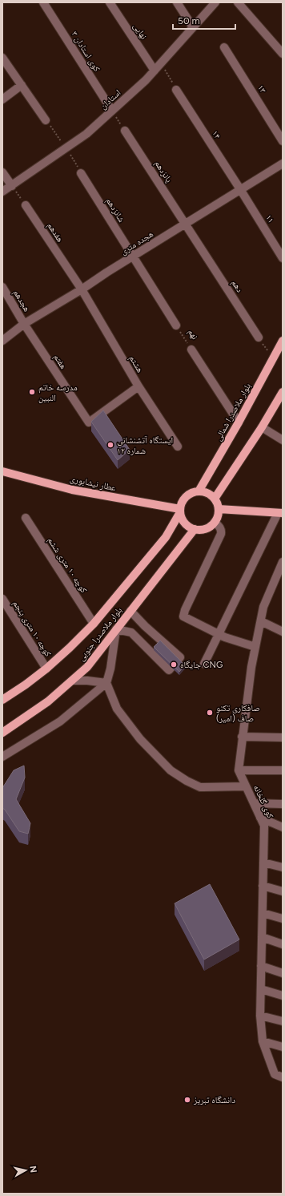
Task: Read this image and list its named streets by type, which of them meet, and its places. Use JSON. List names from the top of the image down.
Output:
{
  "streets": {
    "main road": ["بلوار ملاصدرا شمالی", "عطار نیشابوری", "بلوار ملاصدرا جنوبی"],
    "street": [
      "نهایی",
      "کوی استادان ۳",
      "۱۳",
      "استادان",
      "۱۴",
      "پانزدهم",
      "شانزدهم",
      "۱۱",
      "هفدهم",
      "هجده متری",
      "دهم",
      "هجدهم",
      "نهم",
      "هفتم",
      "هشتم",
      "کوچه ۱۰ متری ششم",
      "کوچه ۱۰ متری پنجم",
      "کوی گلخانه"
    ]
  },
  "crossings": [
    ["نهایی", "استادان"],
    ["کوی استادان ۳", "استادان"],
    ["۱۴", "۱۱"],
    ["۱۴", "هجده متری"],
    ["پانزدهم", "هجده متری"],
    ["پانزدهم", "دهم"],
    ["شانزدهم", "هجده متری"],
    ["شانزدهم", "نهم"],
    ["۱۱", "هجده متری"],
    ["هفدهم", "هجده متری"],
    ["هفدهم", "هشتم"],
    ["هجده متری", "دهم"],
    ["هجده متری", "هجدهم"],
    ["هجده متری", "نهم"],
    ["هجده متری", "هفتم"],
    ["هجده متری", "هشتم"],
    ["هجدهم", "هفتم"],
    ["نهم", "بلوار ملاصدرا شمالی"],
    ["هفتم", "هشتم"],
    ["بلوار ملاصدرا شمالی", "عطار نیشابوری"],
    ["بلوار ملاصدرا شمالی", "بلوار ملاصدرا جنوبی"],
    ["عطار نیشابوری", "بلوار ملاصدرا جنوبی"],
    ["کوچه ۱۰ متری ششم", "بلوار ملاصدرا جنوبی"],
    ["کوچه ۱۰ متری پنجم", "بلوار ملاصدرا جنوبی"]
  ],
  "places": [
    "مدرسه خاتم النبین",
    "ایستگاه آتشنشانی شماره ۱۲",
    "جایگاه CNG",
    "صافکاری تکنو صاف (امیر)",
    "دانشگاه تبریز"
  ],
  "scale_bar": "50 m",
  "north": "right"
}
